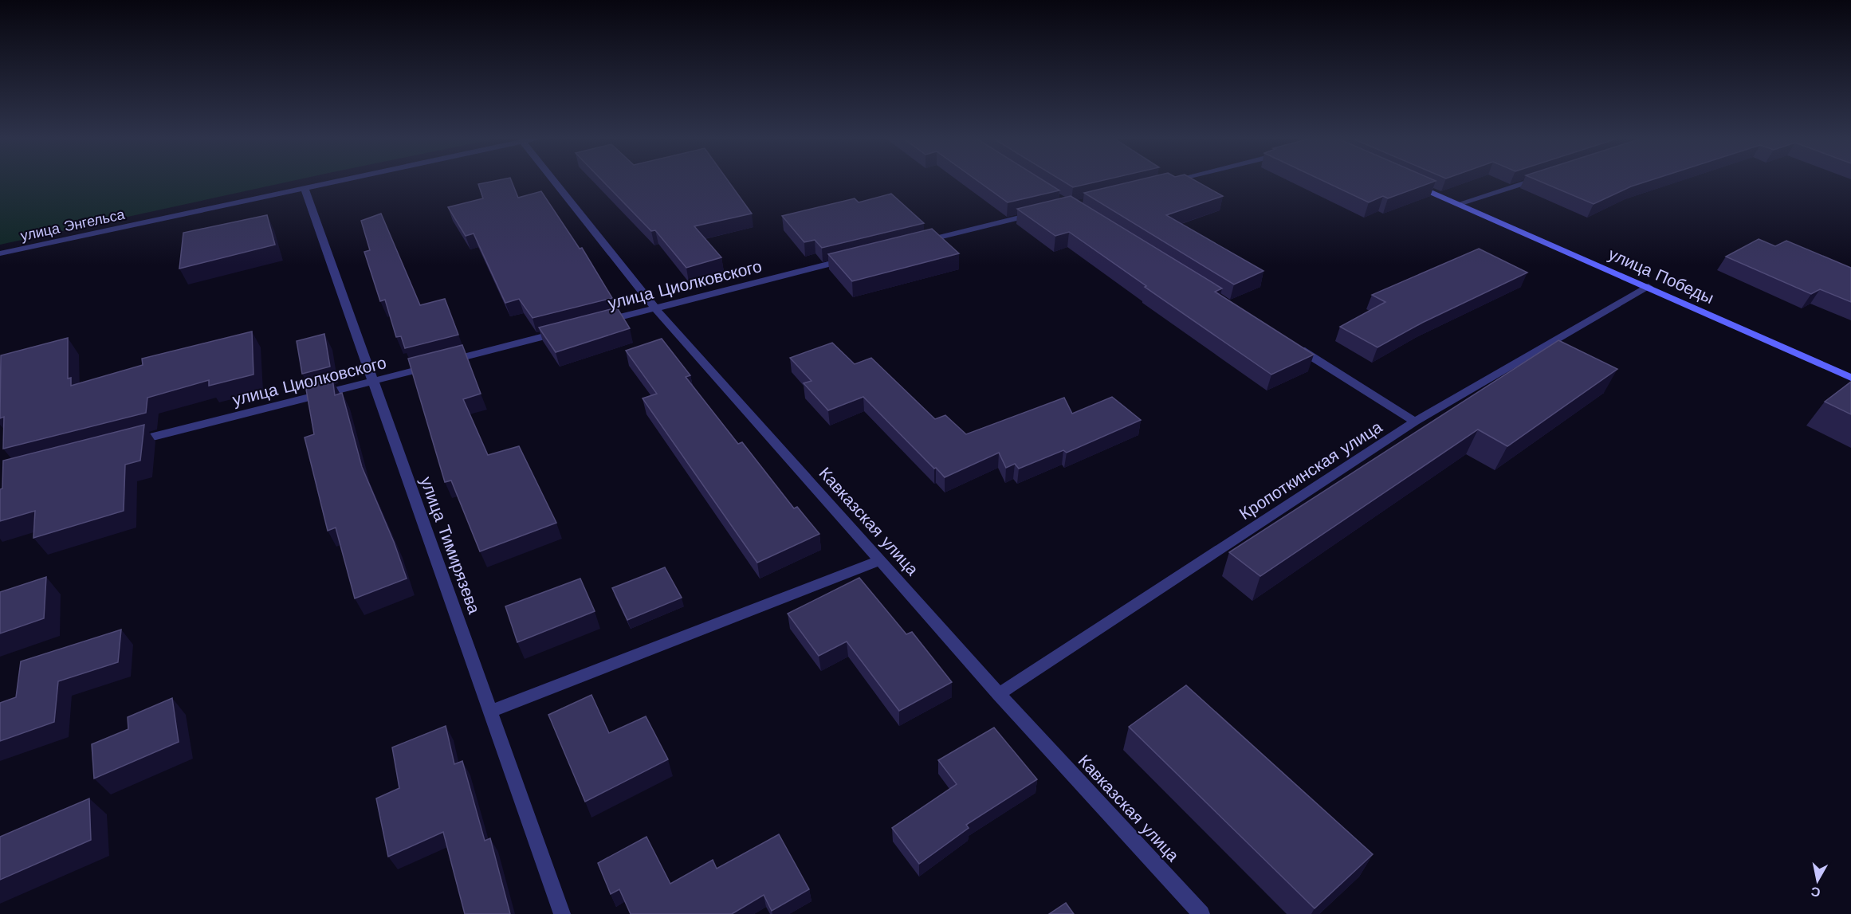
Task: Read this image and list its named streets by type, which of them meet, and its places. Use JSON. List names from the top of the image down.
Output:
{
  "streets": {
    "street": [
      "улица Энгельса",
      "улица Победы",
      "улица Циолковского",
      "Кропоткинская улица",
      "Кавказская улица",
      "улица Тимирязева"
    ]
  },
  "crossings": [
    ["улица Энгельса", "улица Тимирязева"],
    ["улица Победы", "Кропоткинская улица"],
    ["улица Циолковского", "Кавказская улица"],
    ["улица Циолковского", "улица Тимирязева"],
    ["Кропоткинская улица", "Кавказская улица"]
  ],
  "north": "bottom"
}
